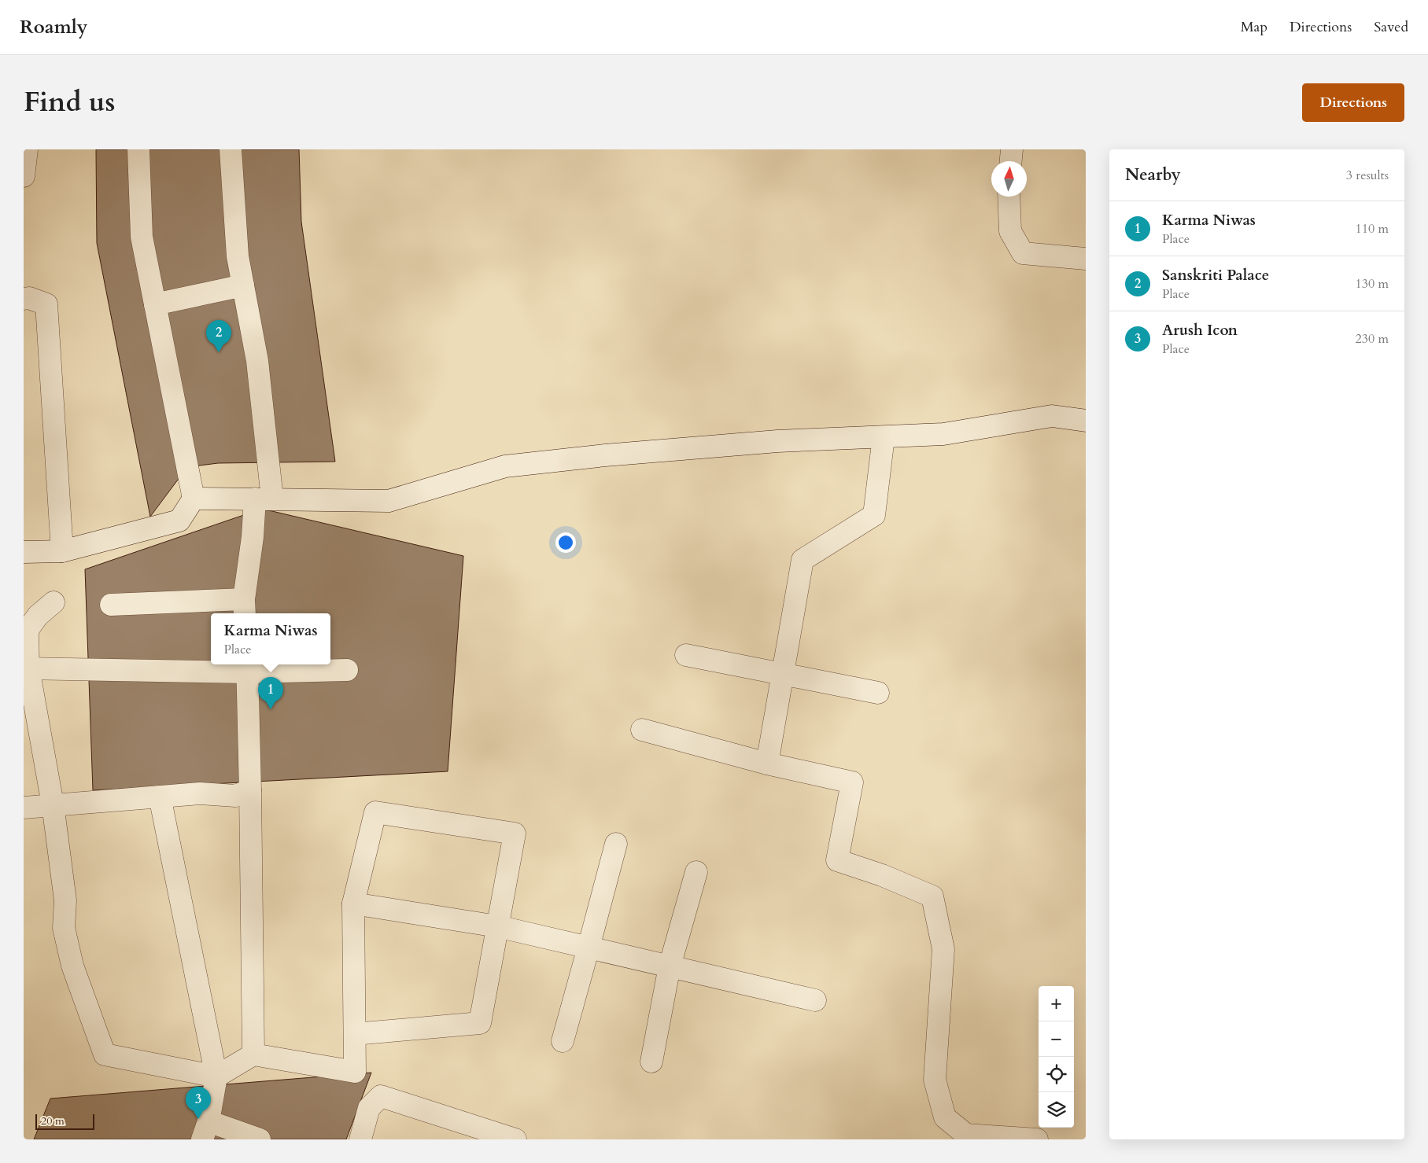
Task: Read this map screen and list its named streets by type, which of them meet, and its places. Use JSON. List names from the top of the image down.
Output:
{
  "scale_bar": "20 m",
  "north": "top",
  "page": {
    "header": "Roamly",
    "nav": ["Map", "Directions", "Saved"],
    "title": "Find us",
    "buttons": "Directions",
    "heading": ["Nearby", "3 results"],
    "list": [
      {
        "mark": "1",
        "name": "Karma Niwas",
        "note": "Place",
        "value": "110 m"
      },
      {
        "mark": "2",
        "name": "Sanskriti Palace",
        "note": "Place",
        "value": "130 m"
      },
      {
        "mark": "3",
        "name": "Arush Icon",
        "note": "Place",
        "value": "230 m"
      }
    ],
    "pins": ["2", "1", "3"],
    "popup": ["Karma Niwas", "Place"],
    "map_buttons": ["+", "−"],
    "scale": "20 m"
  }
}
